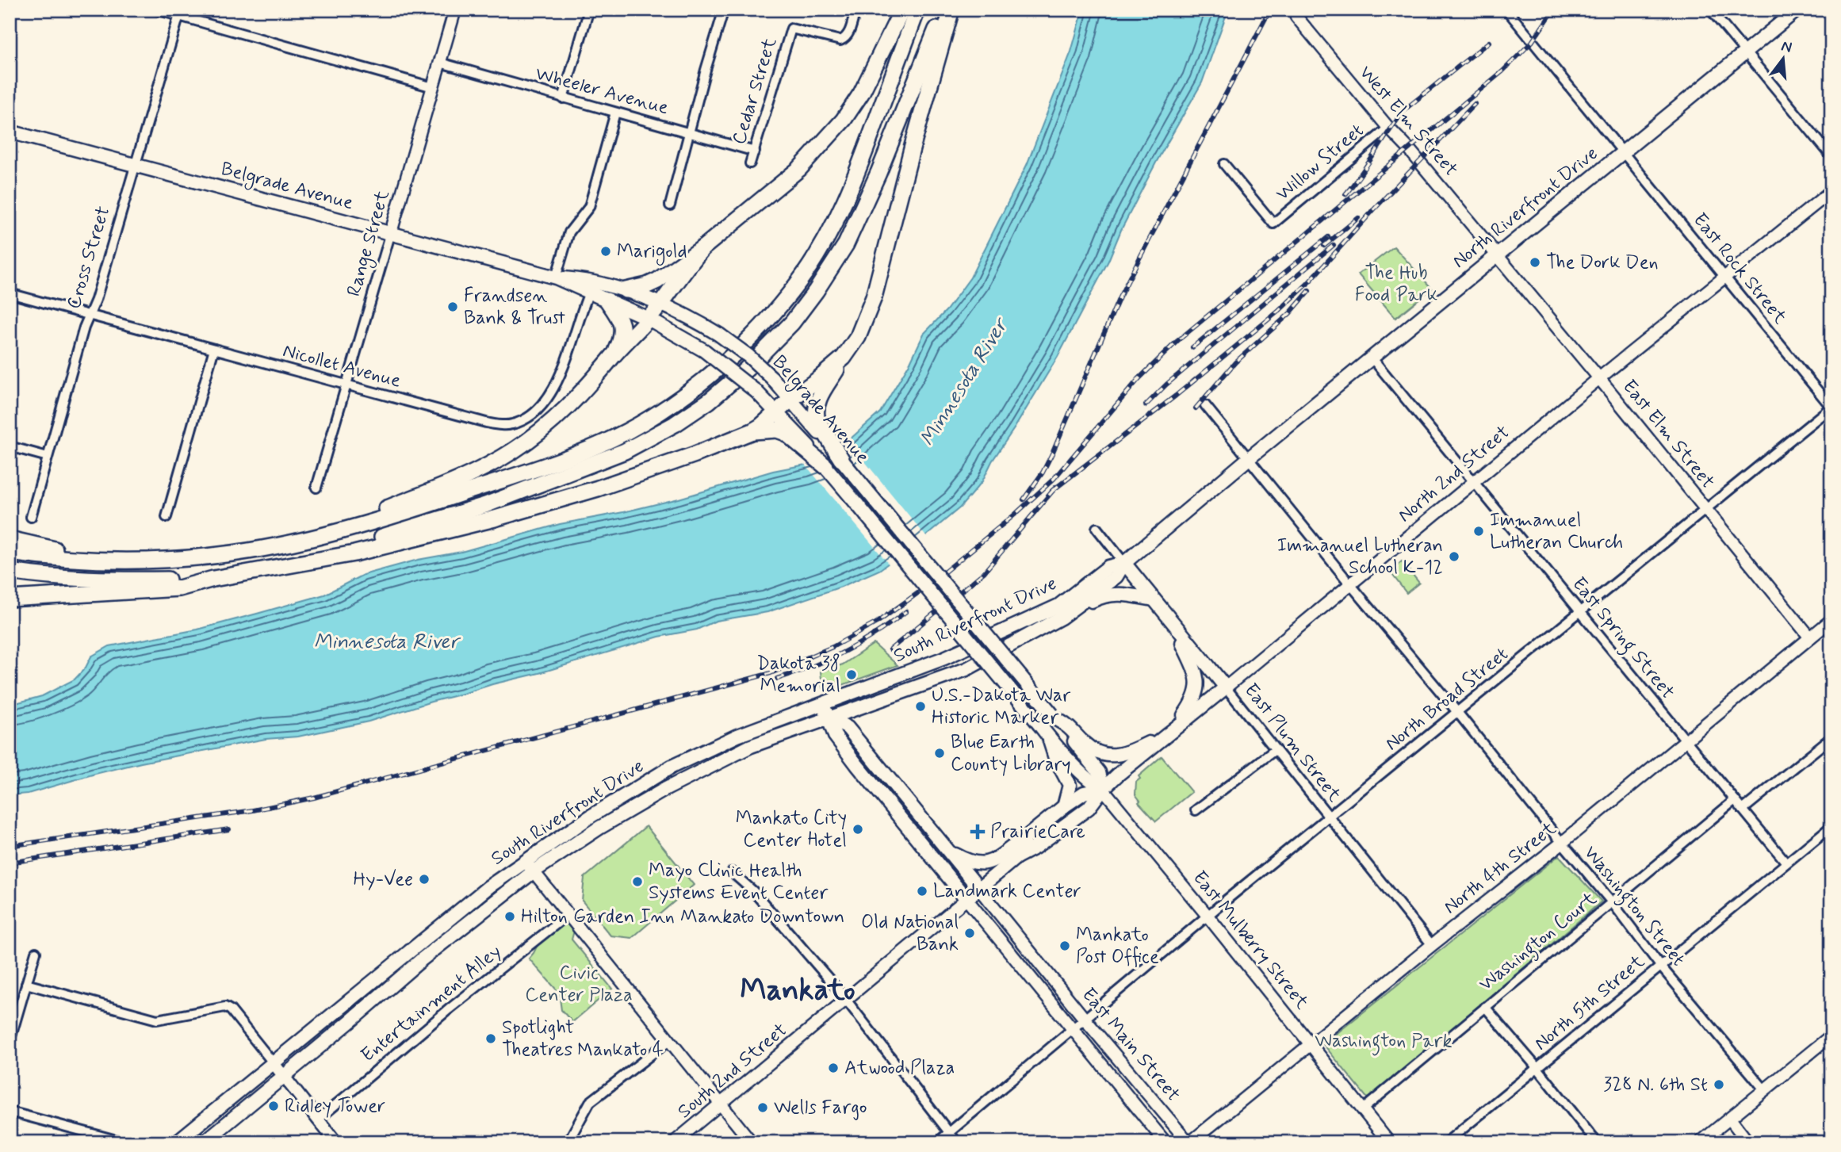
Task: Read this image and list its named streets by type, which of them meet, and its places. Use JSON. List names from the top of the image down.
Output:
{
  "streets": {
    "main road": [
      "Belgrade Avenue",
      "North Riverfront Drive",
      "North 2nd Street",
      "South Riverfront Drive",
      "East Plum Street",
      "East Main Street"
    ],
    "street": [
      "Wheeler Avenue",
      "Cedar Street",
      "West Elm Street",
      "Willow Street",
      "Range Street",
      "Cross Street",
      "East Rock Street",
      "Nicollet Avenue",
      "East Elm Street",
      "East Spring Street",
      "North Broad Street",
      "North 4th Street",
      "Washington Street",
      "East Mulberry Street",
      "Washington Court",
      "North 5th Street",
      "Entertainment Alley",
      "South 2nd Street"
    ]
  },
  "crossings": [
    ["Wheeler Avenue", "Cedar Street"],
    ["Wheeler Avenue", "Range Street"],
    ["West Elm Street", "Willow Street"],
    ["West Elm Street", "North Riverfront Drive"],
    ["West Elm Street", "East Elm Street"],
    ["Belgrade Avenue", "Range Street"],
    ["Belgrade Avenue", "Cross Street"],
    ["Belgrade Avenue", "Nicollet Avenue"],
    ["North Riverfront Drive", "East Rock Street"],
    ["North Riverfront Drive", "East Elm Street"],
    ["North Riverfront Drive", "South Riverfront Drive"],
    ["North Riverfront Drive", "East Spring Street"],
    ["North Riverfront Drive", "East Plum Street"],
    ["North Riverfront Drive", "Washington Street"],
    ["Range Street", "Nicollet Avenue"],
    ["Cross Street", "Nicollet Avenue"],
    ["East Rock Street", "North 2nd Street"],
    ["East Rock Street", "North Broad Street"],
    ["East Elm Street", "North 2nd Street"],
    ["East Elm Street", "North Broad Street"],
    ["East Elm Street", "North 4th Street"],
    ["North 2nd Street", "East Spring Street"],
    ["North 2nd Street", "East Plum Street"],
    ["North 2nd Street", "Washington Street"],
    ["North 2nd Street", "East Mulberry Street"],
    ["North 2nd Street", "East Main Street"],
    ["North 2nd Street", "South 2nd Street"],
    ["South Riverfront Drive", "East Plum Street"],
    ["South Riverfront Drive", "East Main Street"],
    ["East Spring Street", "North Broad Street"],
    ["East Spring Street", "North 4th Street"],
    ["East Spring Street", "Washington Court"],
    ["East Spring Street", "North 5th Street"],
    ["North Broad Street", "East Plum Street"],
    ["North Broad Street", "Washington Street"],
    ["North Broad Street", "East Mulberry Street"],
    ["North Broad Street", "East Main Street"],
    ["East Plum Street", "North 4th Street"],
    ["North 4th Street", "Washington Street"],
    ["North 4th Street", "East Mulberry Street"],
    ["North 4th Street", "East Main Street"],
    ["Washington Street", "Washington Court"],
    ["Washington Street", "North 5th Street"],
    ["East Mulberry Street", "Washington Court"],
    ["East Main Street", "South 2nd Street"]
  ],
  "districts": ["Mankato"],
  "water": ["Minnesota River"],
  "parks": ["The Hub Food Park", "Civic Center Plaza", "Washington Park"],
  "places": {
    "other": [
      "Marigold",
      "The Dork Den",
      "Frandsen Bank & Trust",
      "Immanuel Lutheran Church",
      "Immanuel Lutheran School K-12",
      "Dakota 38 Memorial",
      "U.S.-Dakota War Historic Marker",
      "Blue Earth County Library",
      "Mankato City Center Hotel",
      "Hy-Vee",
      "Mayo Clinic Health Systems Event Center",
      "Landmark Center",
      "Hilton Garden Inn Mankato Downtown",
      "Old National Bank",
      "Mankato Post Office",
      "Spotlight Theatres Mankato 4",
      "Atwood Plaza",
      "328 N. 6th St",
      "Ridley Tower",
      "Wells Fargo"
    ],
    "health": ["PrairieCare"]
  },
  "north": "top"
}
